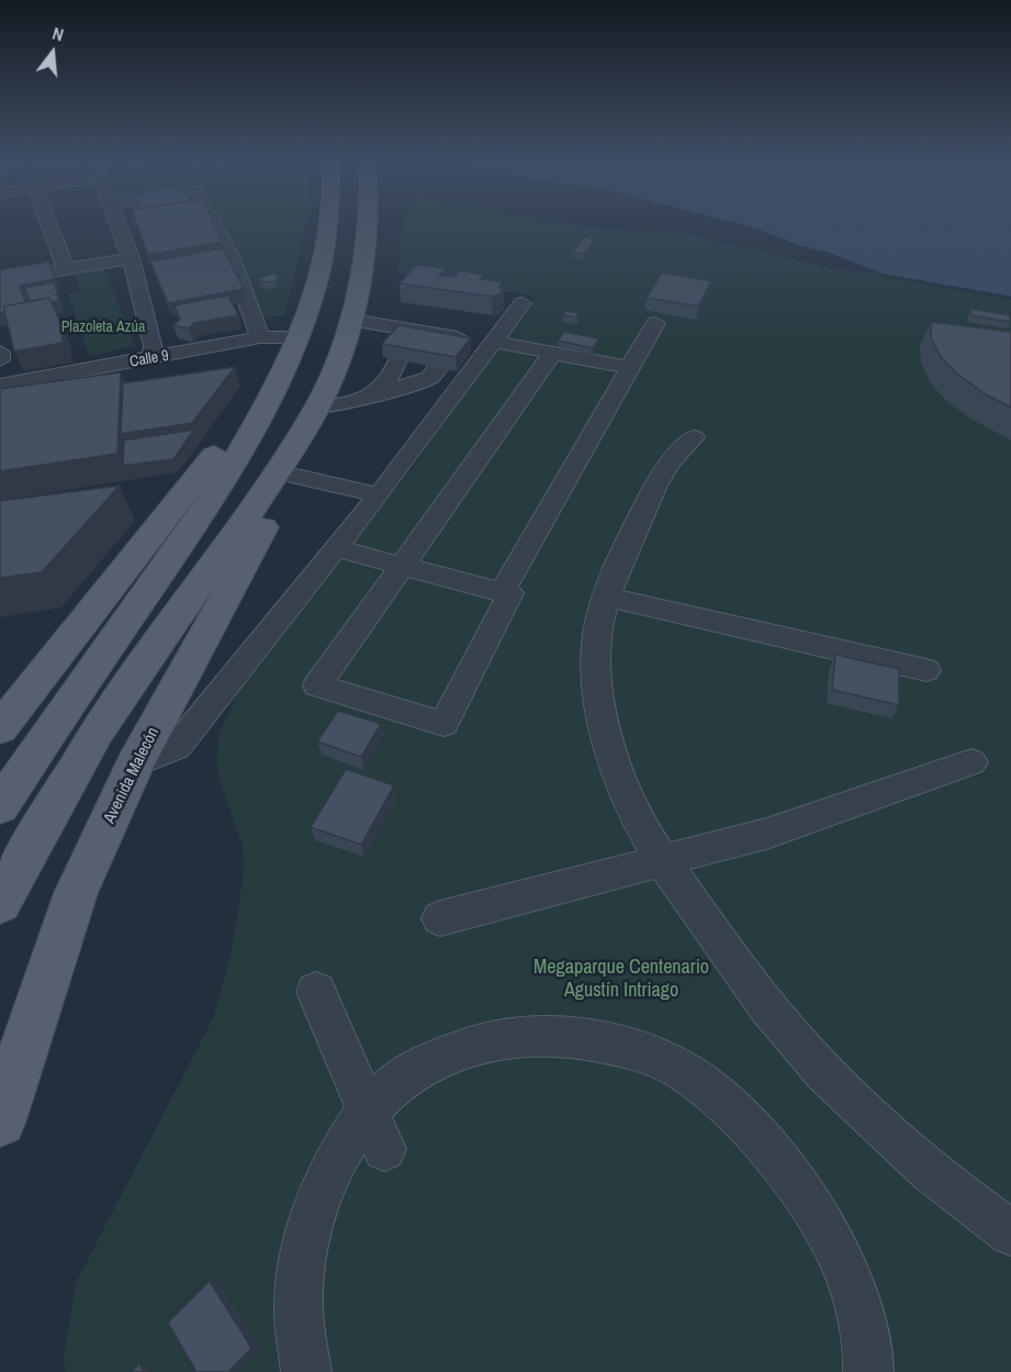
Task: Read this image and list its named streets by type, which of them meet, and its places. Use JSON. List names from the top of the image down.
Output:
{
  "streets": {
    "main road": ["Avenida Malecón"],
    "street": ["Calle 9"]
  },
  "parks": ["Plazoleta Azúa", "Megaparque Centenario Agustín Intriago"],
  "north": "top"
}
